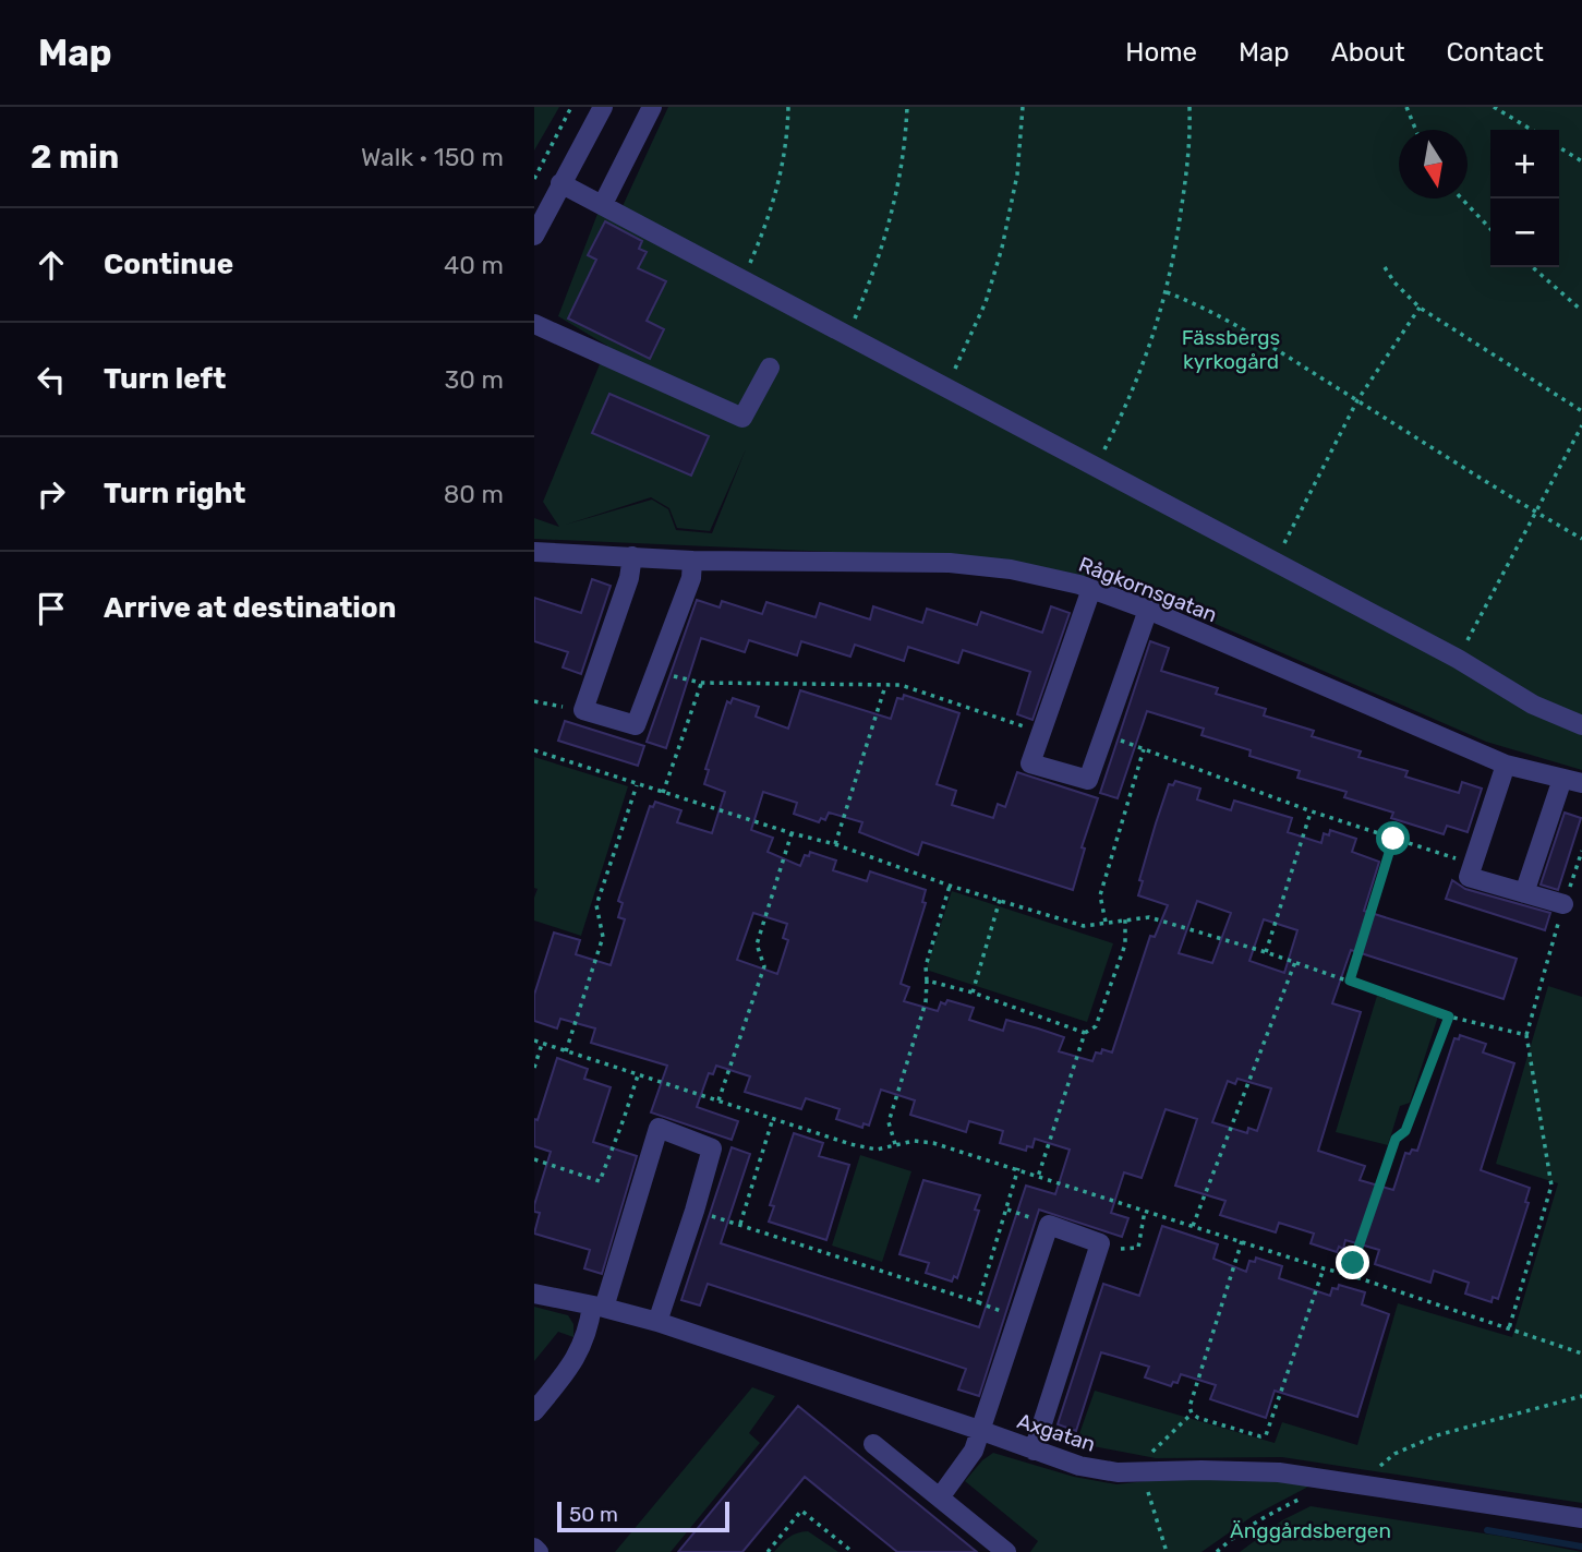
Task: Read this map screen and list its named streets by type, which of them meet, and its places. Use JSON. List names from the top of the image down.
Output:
{
  "streets": {
    "street": ["Rågkornsgatan", "Axgatan"]
  },
  "parks": ["Fässbergs kyrkogård", "Änggårdsbergen"],
  "scale_bar": "50 m",
  "north": "bottom",
  "page": {
    "header": "Map",
    "nav": [
      "Home",
      "Map",
      "About",
      "Contact"
    ],
    "heading": ["2 min", "Walk · 150 m"],
    "map_buttons": ["+", "−"],
    "list": [
      ["Continue", "40 m"],
      ["Turn left", "30 m"],
      ["Turn right", "80 m"],
      "Arrive at destination"
    ],
    "scale": "50 m"
  }
}
